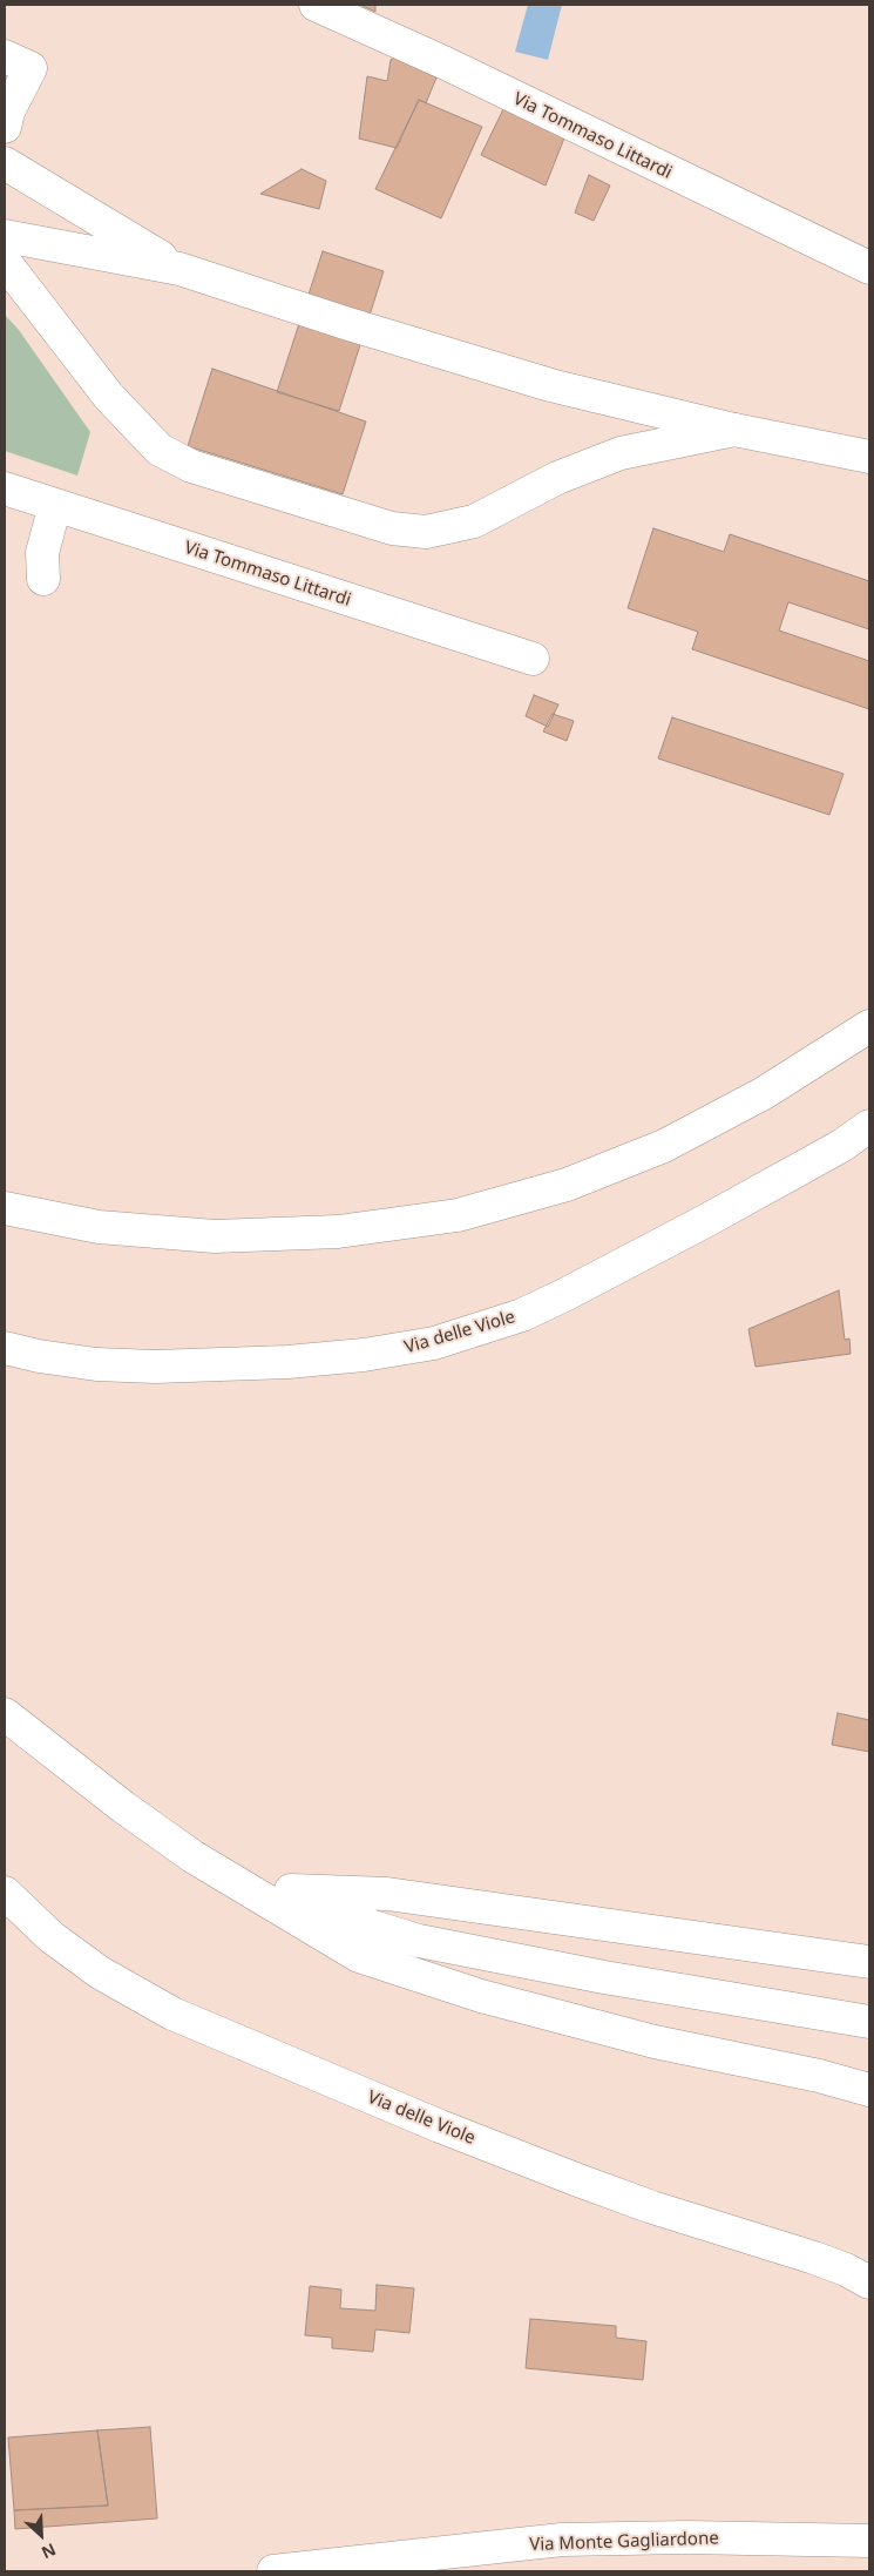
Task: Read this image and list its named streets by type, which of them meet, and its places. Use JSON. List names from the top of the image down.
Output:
{
  "streets": {
    "main road": ["Via Tommaso Littardi", "Via delle Viole", "Via Monte Gagliardone"]
  },
  "north": "bottom right"
}
